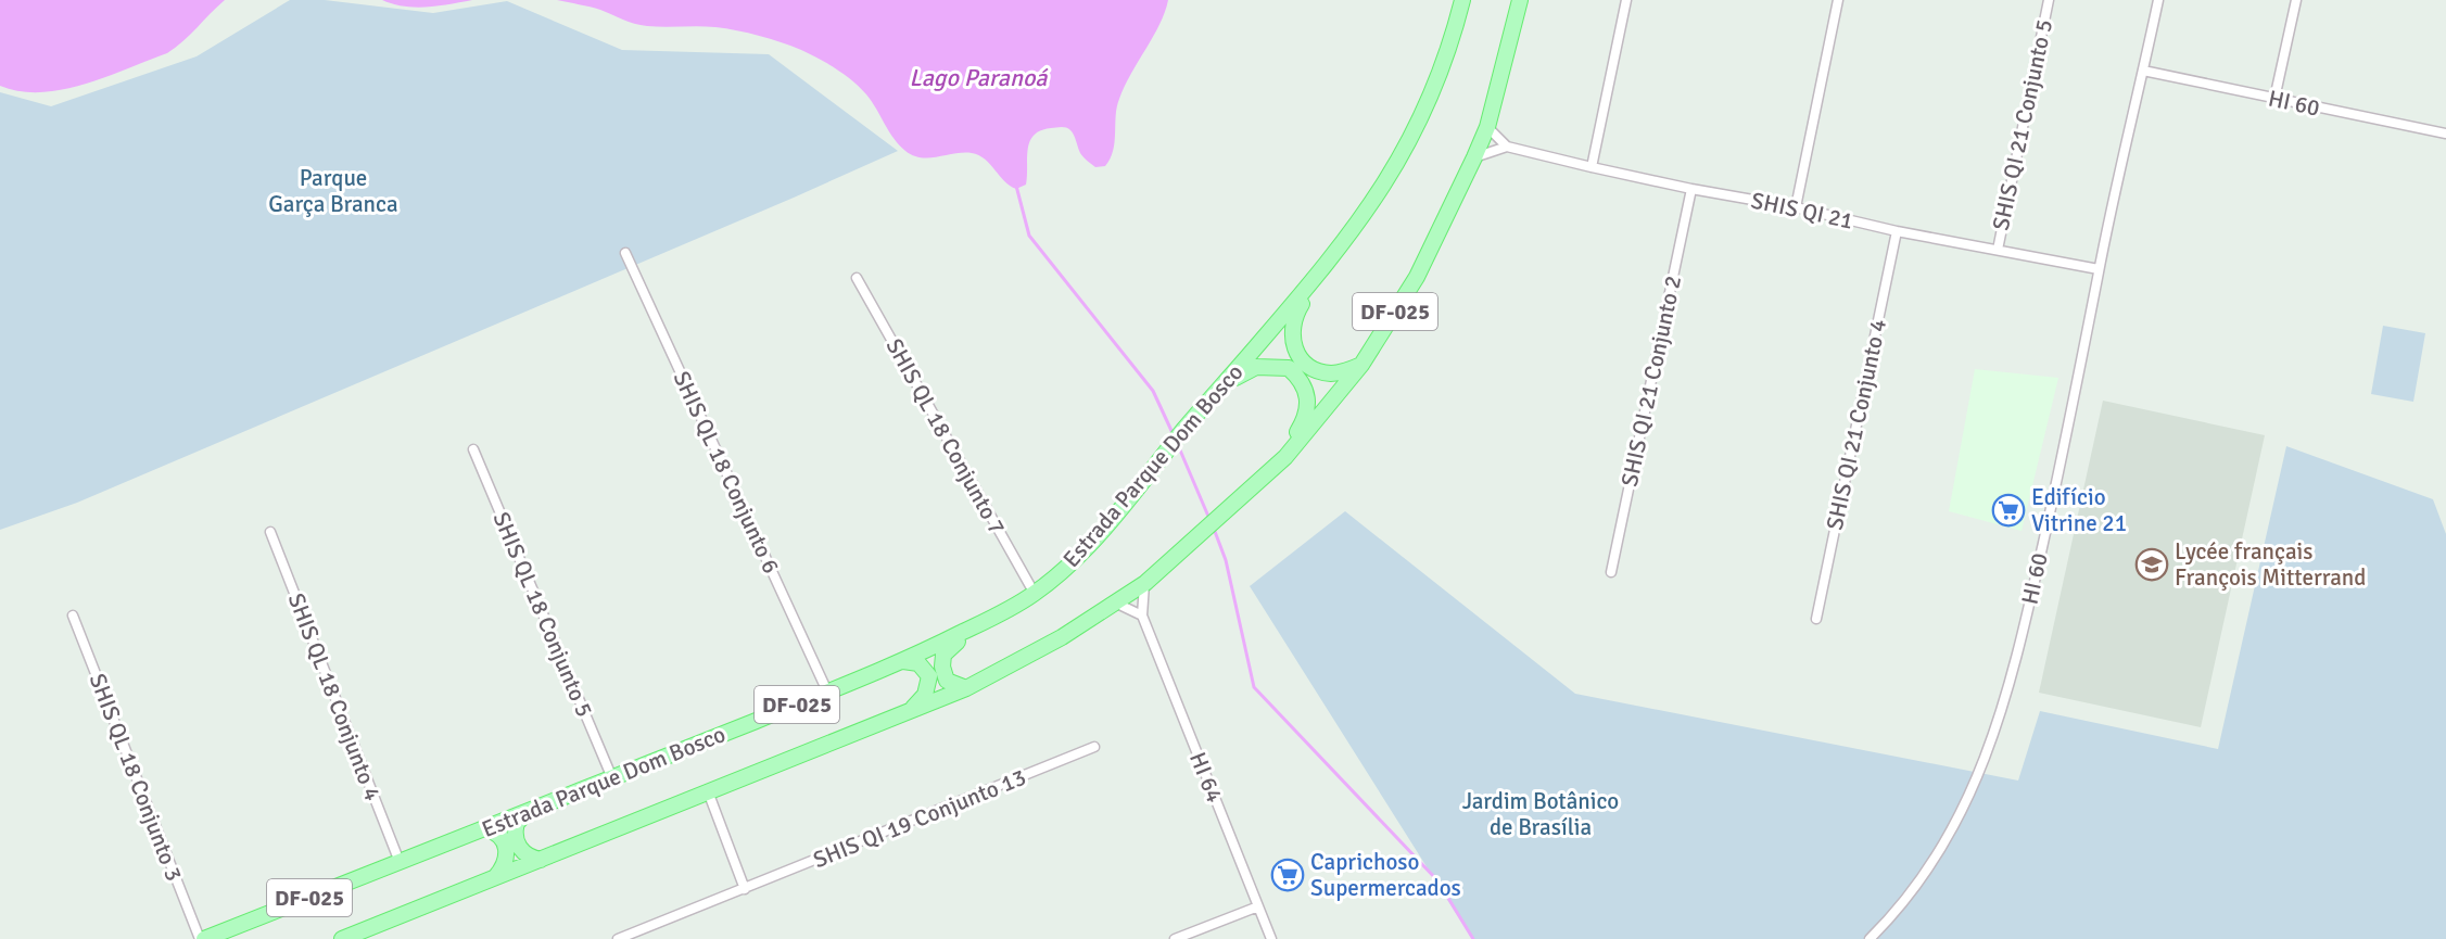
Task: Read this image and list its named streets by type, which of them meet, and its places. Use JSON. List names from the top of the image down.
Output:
{
  "streets": {
    "main road": ["DF-025", "Estrada Parque Dom Bosco"],
    "street": [
      "HI 60",
      "SHIS QI 21 Conjunto 5",
      "SHIS QI 21",
      "SHIS QI 21 Conjunto 2",
      "SHIS QI 21 Conjunto 4",
      "SHIS QL 18 Conjunto 7",
      "SHIS QL 18 Conjunto 6",
      "SHIS QL 18 Conjunto 5",
      "SHIS QL 18 Conjunto 4",
      "SHIS QL 18 Conjunto 3",
      "HI 64",
      "SHIS QI 19 Conjunto 13"
    ]
  },
  "crossings": [
    ["HI 60", "SHIS QI 21"],
    ["SHIS QI 21 Conjunto 5", "SHIS QI 21"],
    ["SHIS QI 21", "SHIS QI 21 Conjunto 2"],
    ["SHIS QI 21", "SHIS QI 21 Conjunto 4"],
    ["DF-025", "HI 64"],
    ["SHIS QL 18 Conjunto 7", "Estrada Parque Dom Bosco"],
    ["Estrada Parque Dom Bosco", "SHIS QL 18 Conjunto 6"],
    ["Estrada Parque Dom Bosco", "SHIS QL 18 Conjunto 5"],
    ["Estrada Parque Dom Bosco", "SHIS QL 18 Conjunto 4"],
    ["Estrada Parque Dom Bosco", "SHIS QL 18 Conjunto 3"]
  ],
  "water": ["Lago Paranoá"],
  "parks": ["Parque Garça Branca", "Jardim Botânico de Brasília"],
  "places": {
    "supermarket": ["Edifício Vitrine 21", "Caprichoso Supermercados"],
    "school or university": ["Lycée français François Mitterrand"]
  }
}
